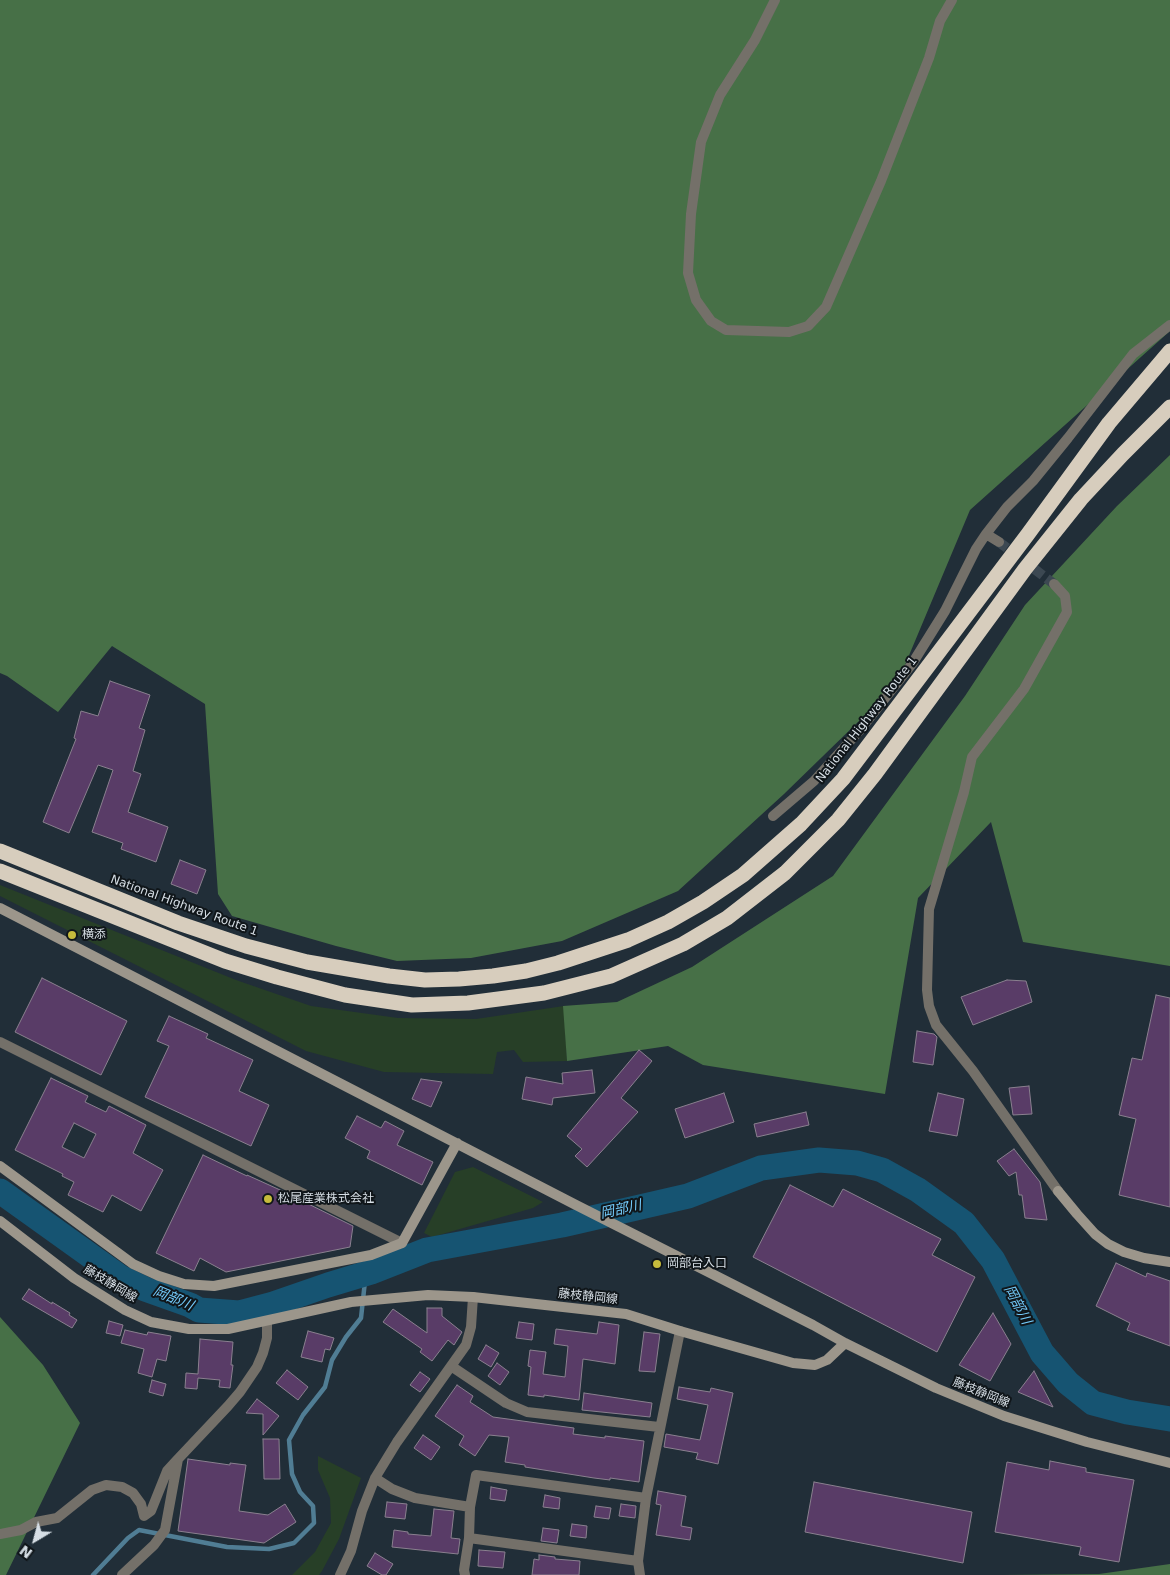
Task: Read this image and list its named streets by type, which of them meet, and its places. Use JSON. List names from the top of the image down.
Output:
{
  "streets": {
    "highway": ["National Highway Route 1"],
    "street": ["藤枝静岡線"]
  },
  "water": ["岡部川"],
  "places": ["横添", "松尾産業株式会社", "岡部台入口"],
  "north": "bottom left"
}
